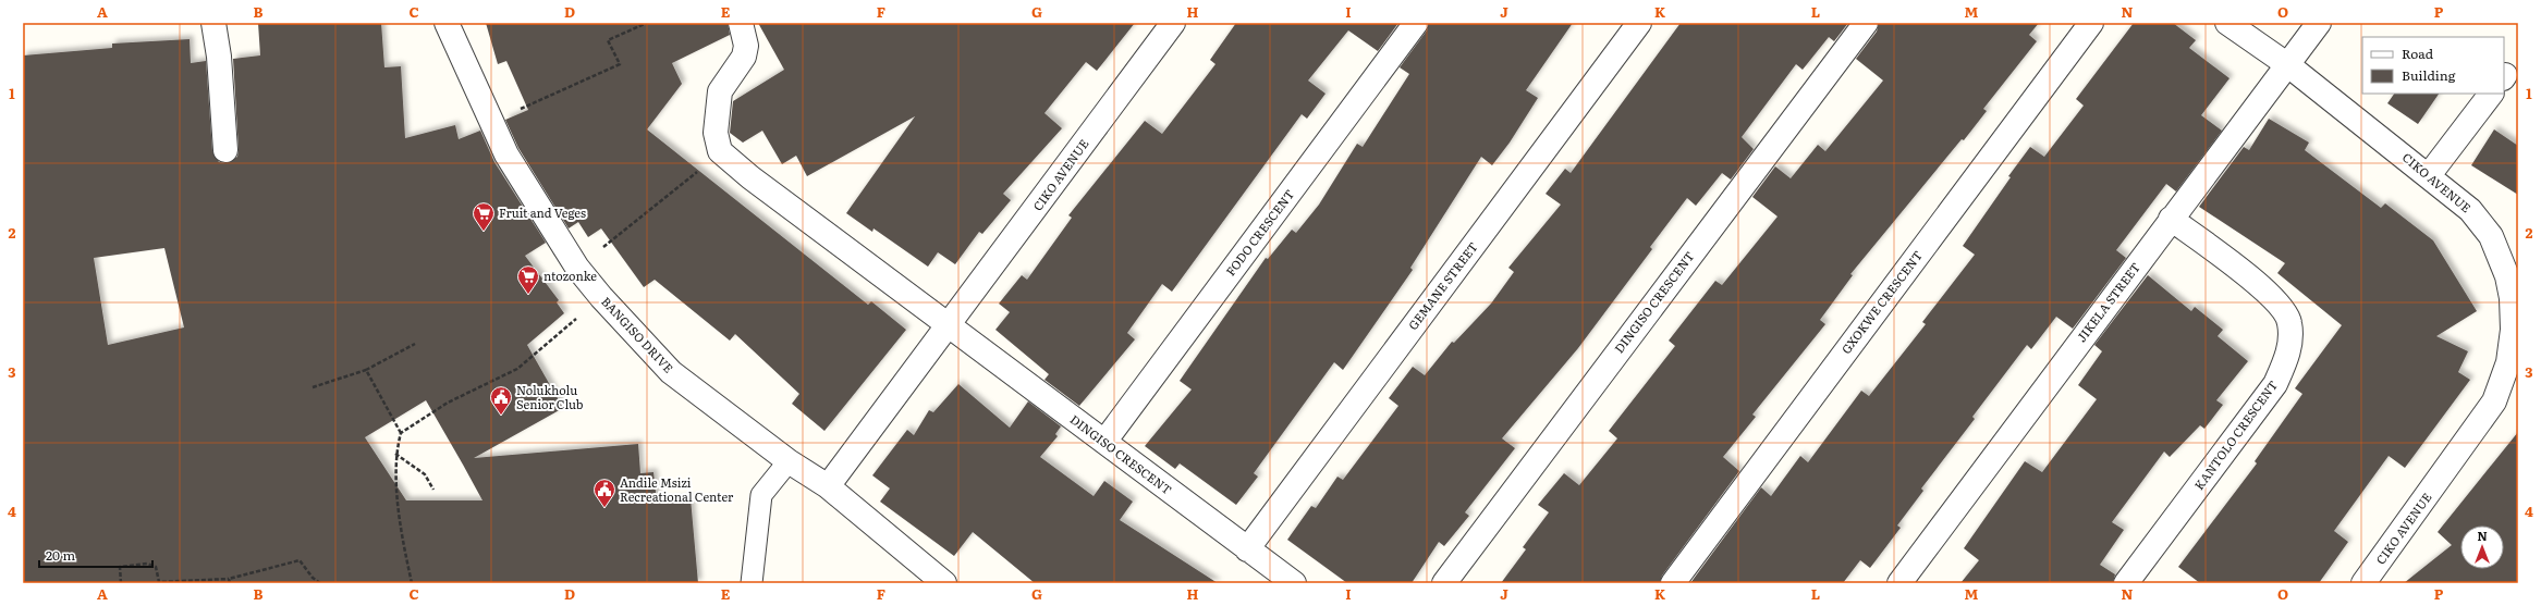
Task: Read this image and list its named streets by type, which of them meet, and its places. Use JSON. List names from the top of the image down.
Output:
{
  "streets": {
    "street": [
      "CIKO AVENUE",
      "FODO CRESCENT",
      "GEMANE STREET",
      "DINGISO CRESCENT",
      "GXOKWE CRESCENT",
      "JIKELA STREET",
      "BANGISO DRIVE",
      "KANTOLO CRESCENT"
    ]
  },
  "crossings": [
    ["CIKO AVENUE", "DINGISO CRESCENT"],
    ["CIKO AVENUE", "JIKELA STREET"],
    ["CIKO AVENUE", "BANGISO DRIVE"],
    ["FODO CRESCENT", "DINGISO CRESCENT"],
    ["GEMANE STREET", "DINGISO CRESCENT"],
    ["JIKELA STREET", "KANTOLO CRESCENT"]
  ],
  "places": {
    "supermarket": ["Fruit and Veges", "ntozonke"],
    "public building": ["Nolukholu Senior Club", "Andile Msizi Recreational Center"]
  },
  "legend": ["Road", "Building"],
  "scale_bar": "20 m",
  "north": "top",
  "grid": {
    "columns": [
      "A",
      "B",
      "C",
      "D",
      "E",
      "F",
      "G",
      "H",
      "I",
      "J",
      "K",
      "L",
      "M",
      "N",
      "O",
      "P"
    ],
    "rows": [
      "1",
      "2",
      "3",
      "4"
    ]
  }
}
